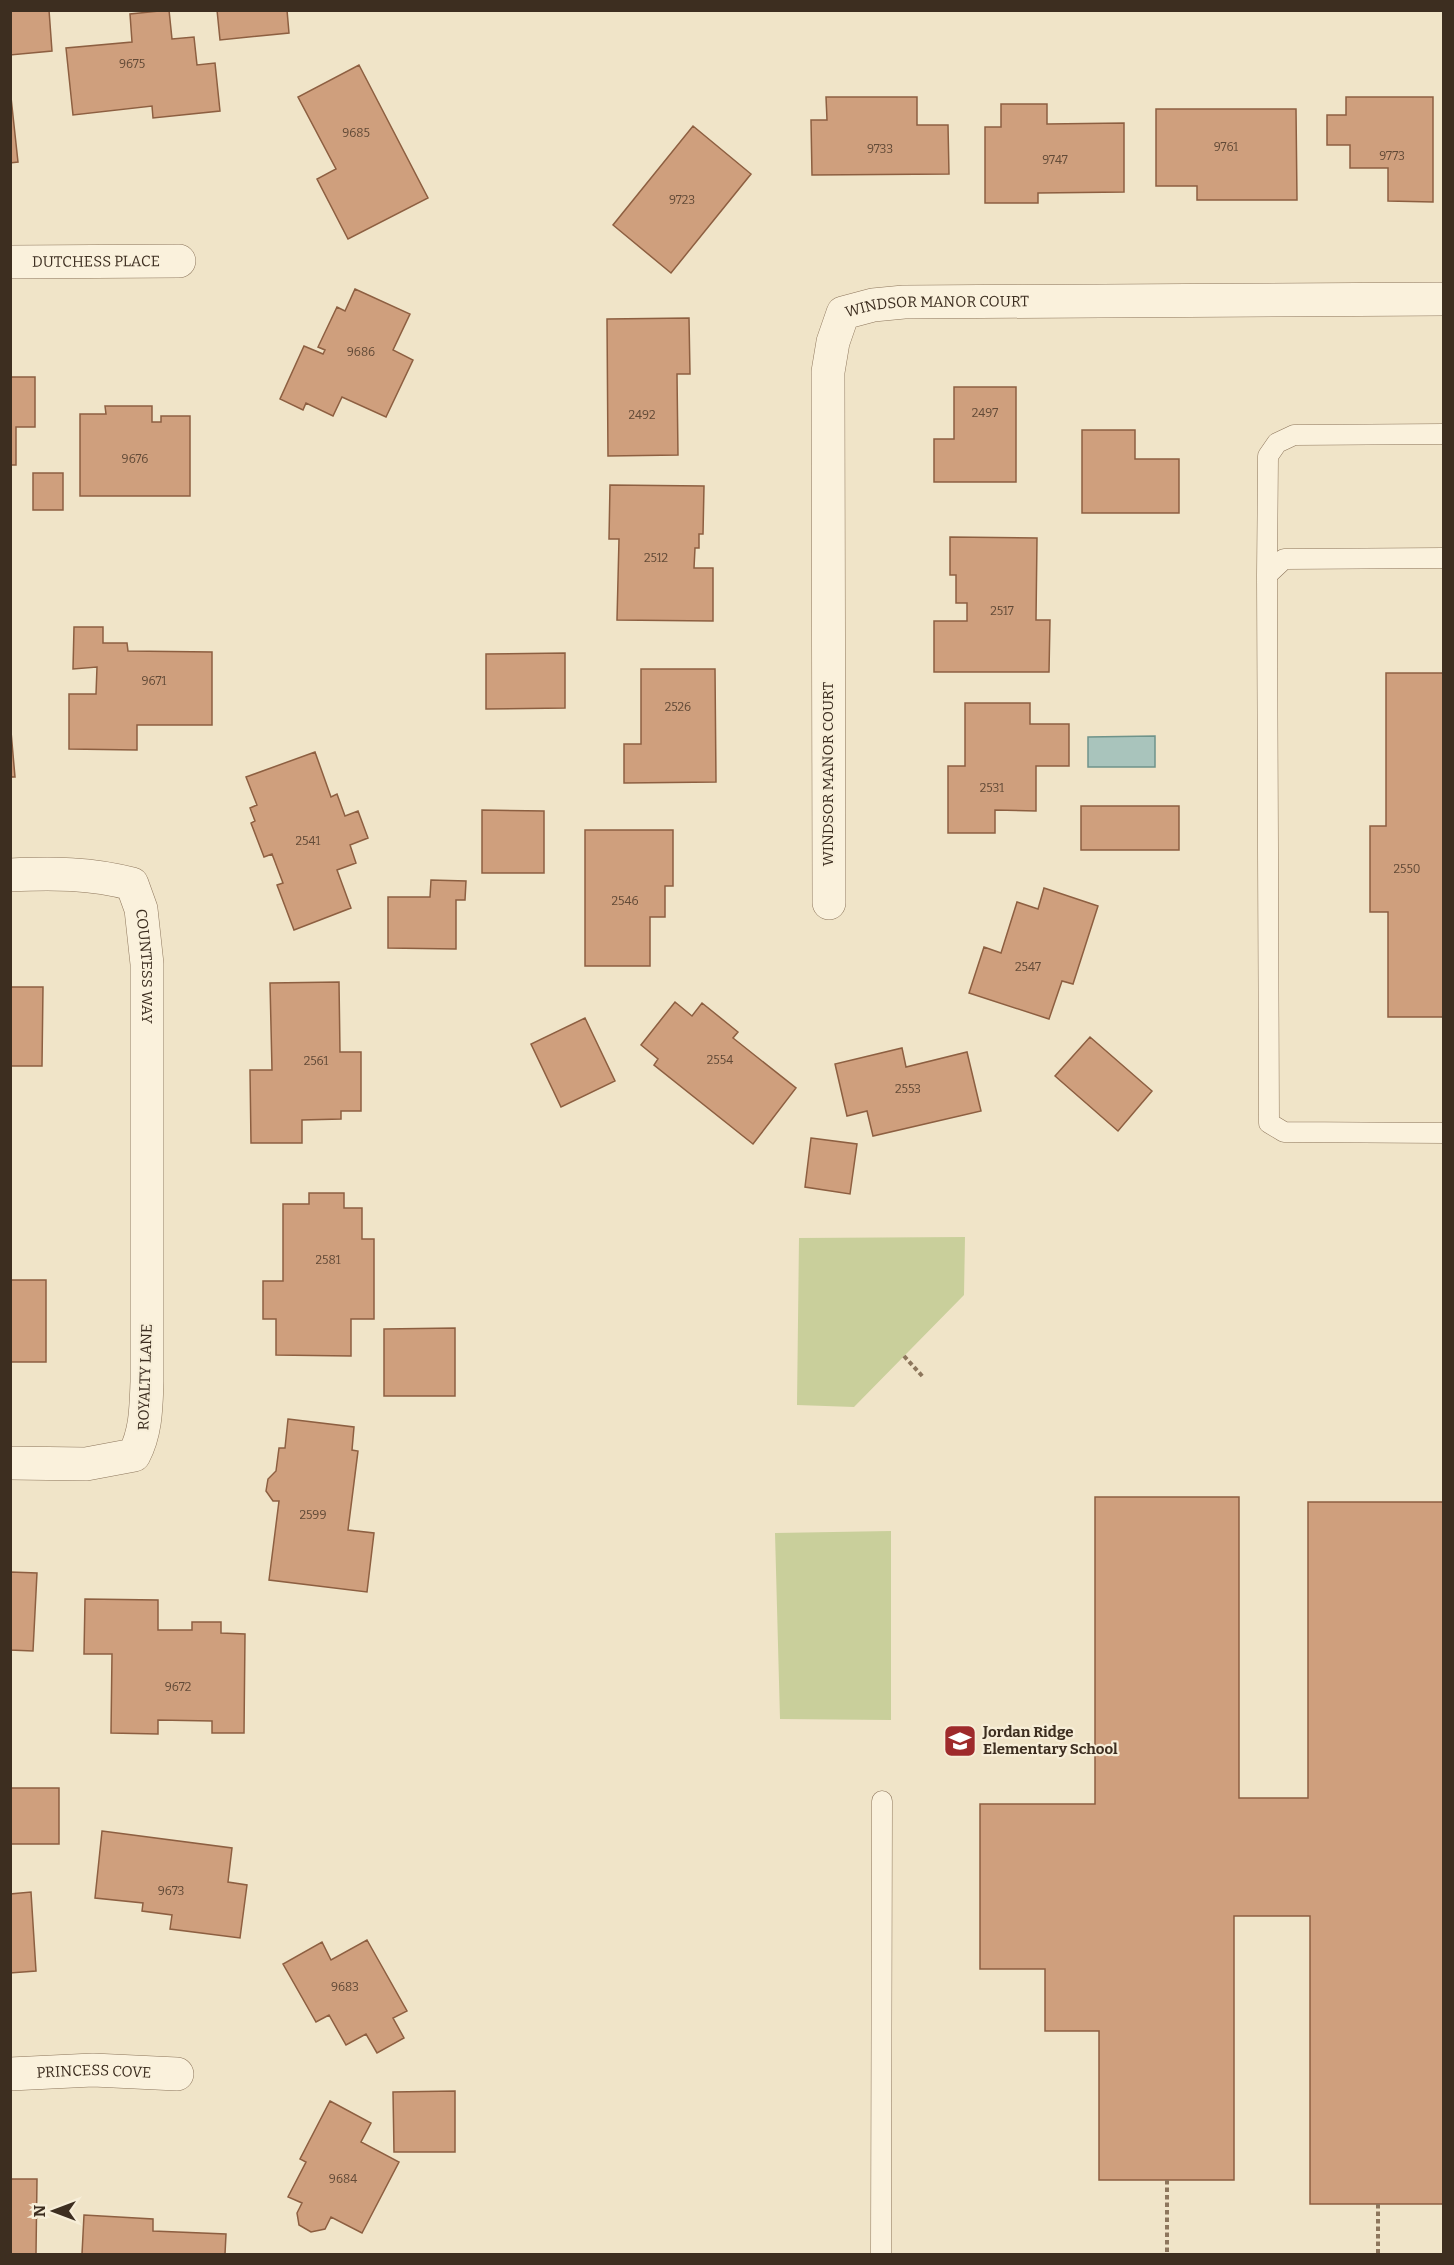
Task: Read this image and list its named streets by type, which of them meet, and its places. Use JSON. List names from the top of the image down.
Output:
{
  "streets": {
    "street": [
      "DUTCHESS PLACE",
      "WINDSOR MANOR COURT",
      "COUNTESS WAY",
      "ROYALTY LANE",
      "PRINCESS COVE"
    ]
  },
  "crossings": [
    ["COUNTESS WAY", "ROYALTY LANE"]
  ],
  "places": {
    "school or university": ["Jordan Ridge Elementary School"]
  },
  "house_numbers": [
    "9675",
    "9685",
    "9761",
    "9733",
    "9773",
    "9747",
    "9723",
    "9686",
    "2497",
    "2492",
    "9676",
    "2512",
    "2517",
    "9671",
    "2526",
    "2531",
    "2541",
    "2550",
    "2546",
    "2547",
    "2554",
    "2561",
    "2553",
    "2581",
    "2599",
    "9672",
    "9673",
    "9683",
    "9684"
  ],
  "north": "left"
}
